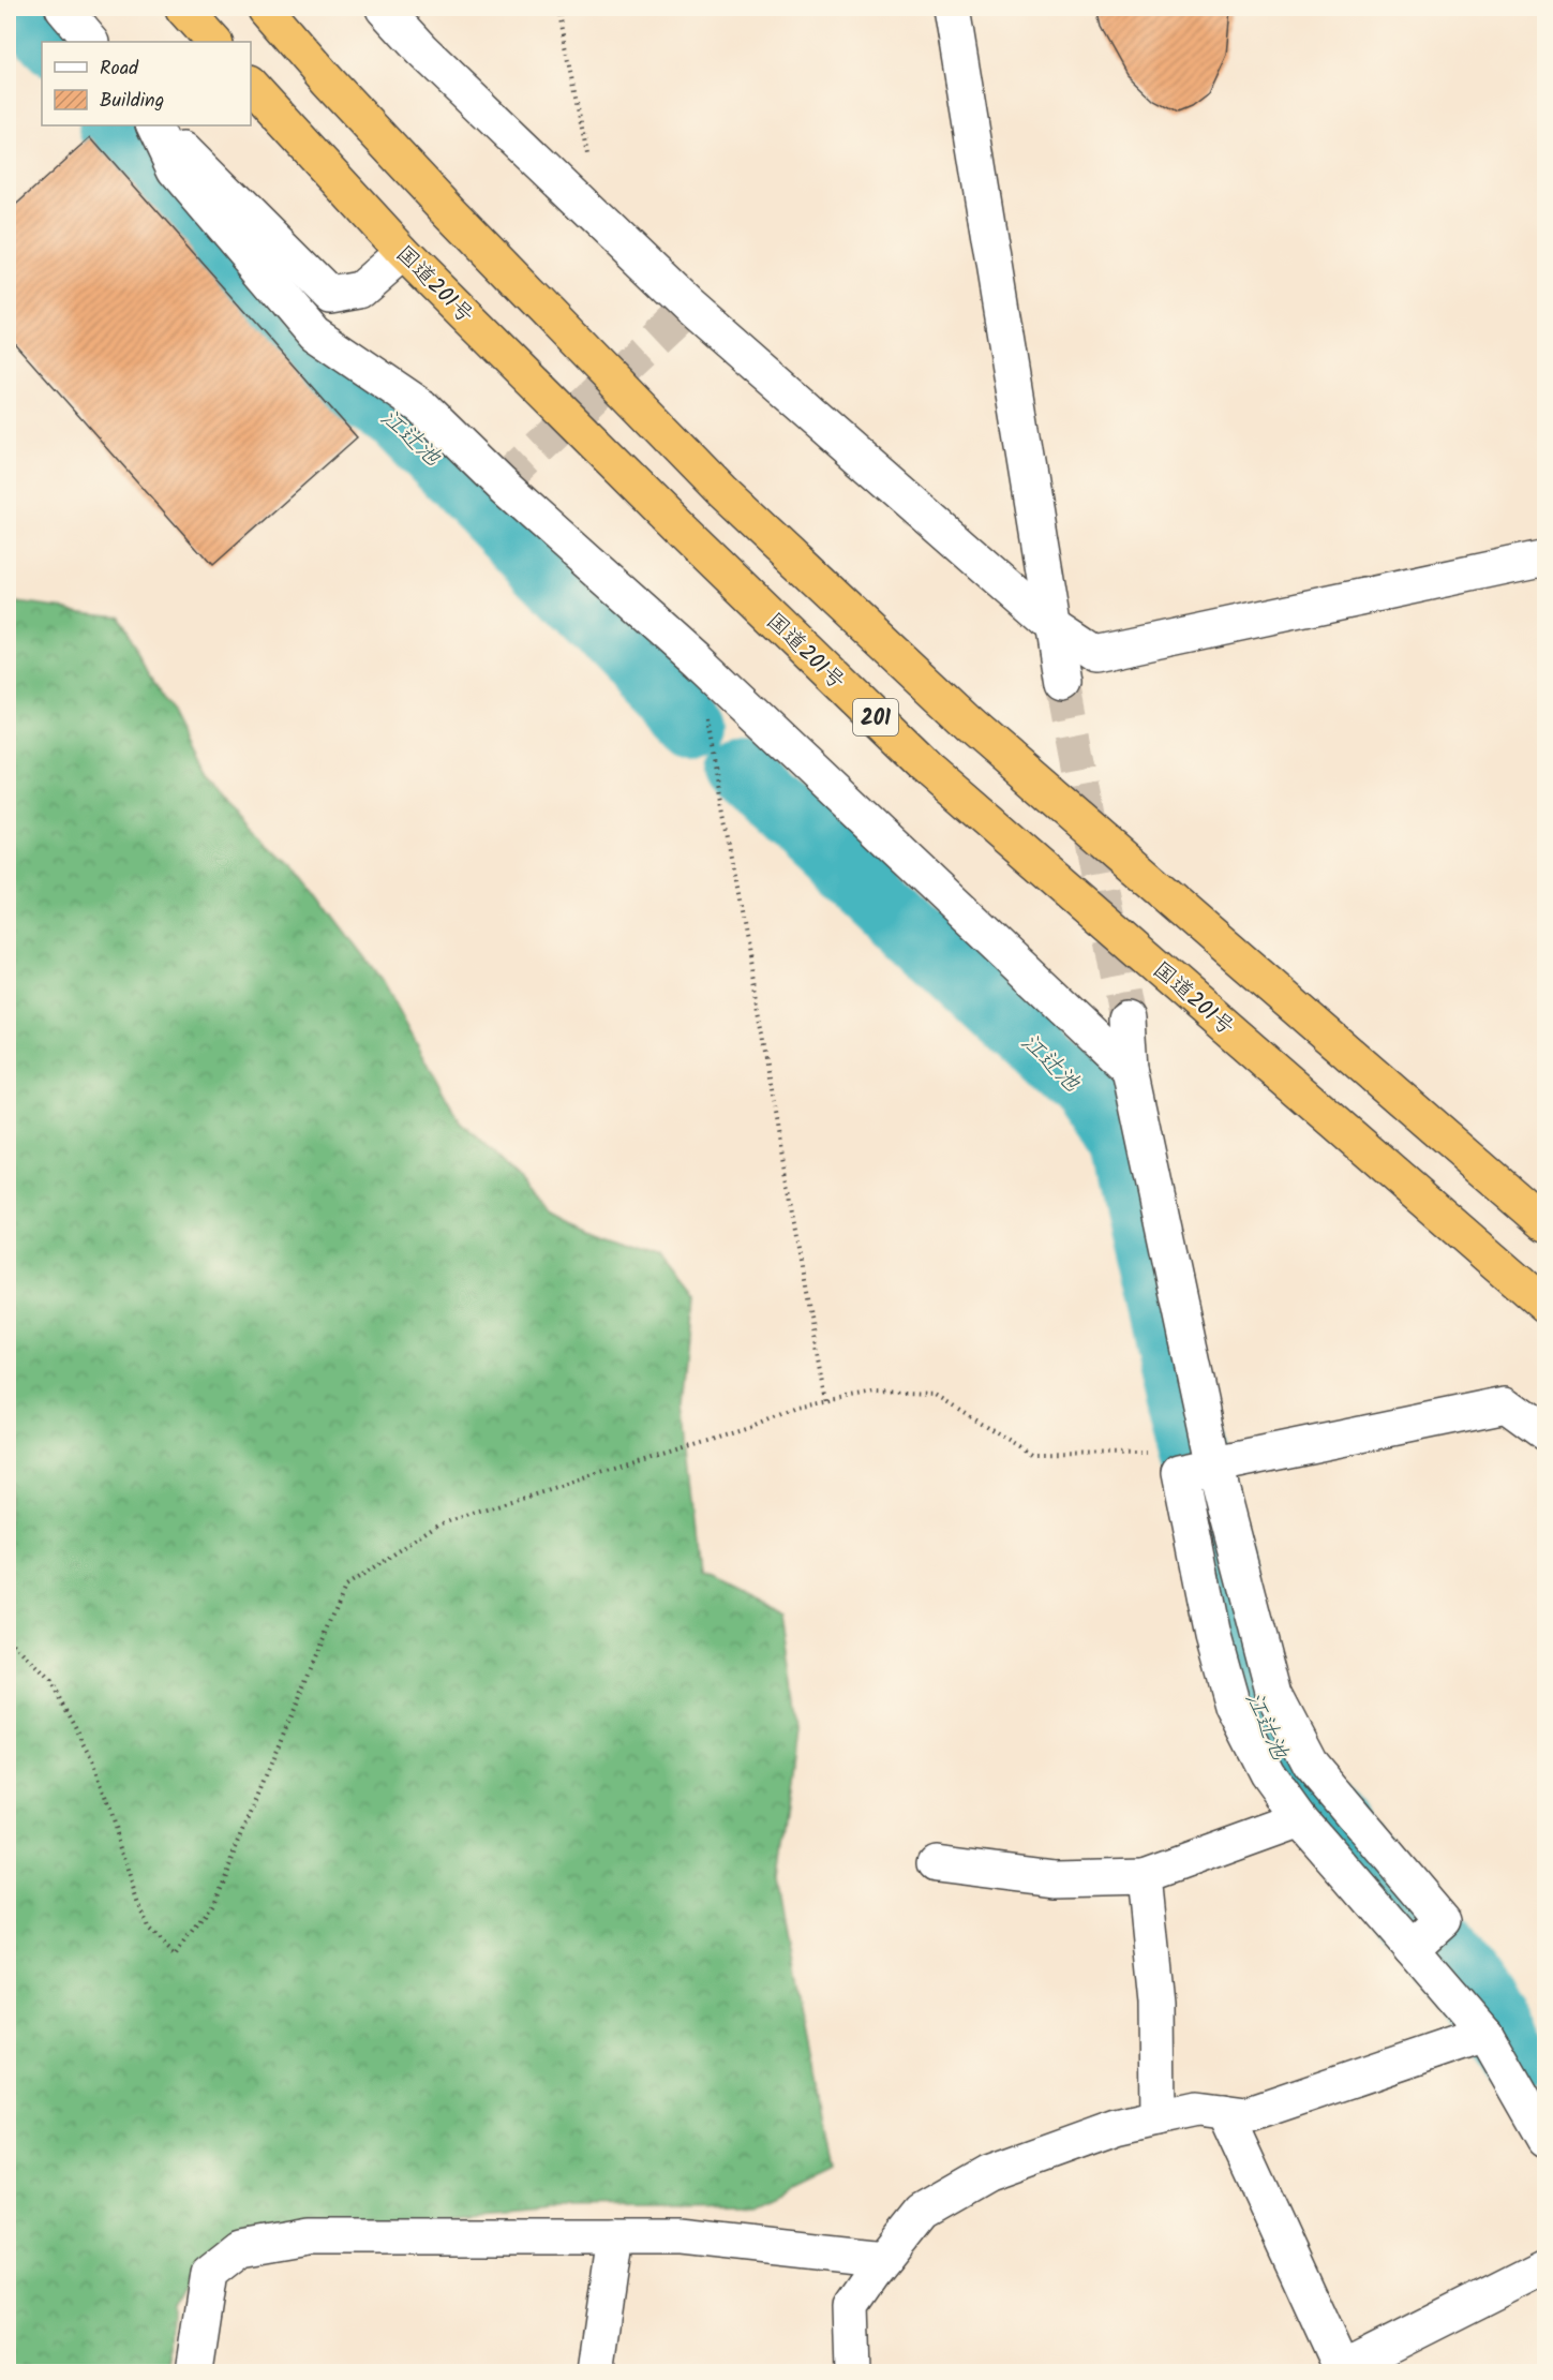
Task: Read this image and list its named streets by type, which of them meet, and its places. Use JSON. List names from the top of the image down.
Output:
{
  "streets": {
    "highway": ["国道201号", "201"]
  },
  "water": ["江辻池"],
  "legend": ["Road", "Building"]
}
